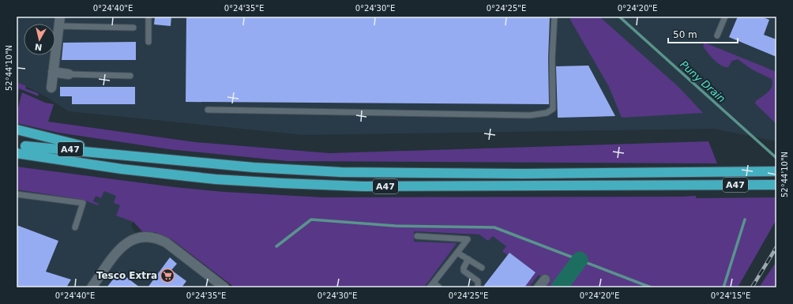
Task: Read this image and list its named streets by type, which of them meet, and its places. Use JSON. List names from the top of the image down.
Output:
{
  "streets": {
    "highway": ["A47"]
  },
  "water": ["Puny Drain"],
  "places": {
    "supermarket": ["Tesco Extra"]
  },
  "scale_bar": "50 m",
  "north": "bottom",
  "coordinates": [
    "0°24'40\"E",
    "0°24'35\"E",
    "0°24'30\"E",
    "0°24'25\"E",
    "0°24'20\"E",
    "52°44'10\"N",
    "0°24'15\"E"
  ]
}
